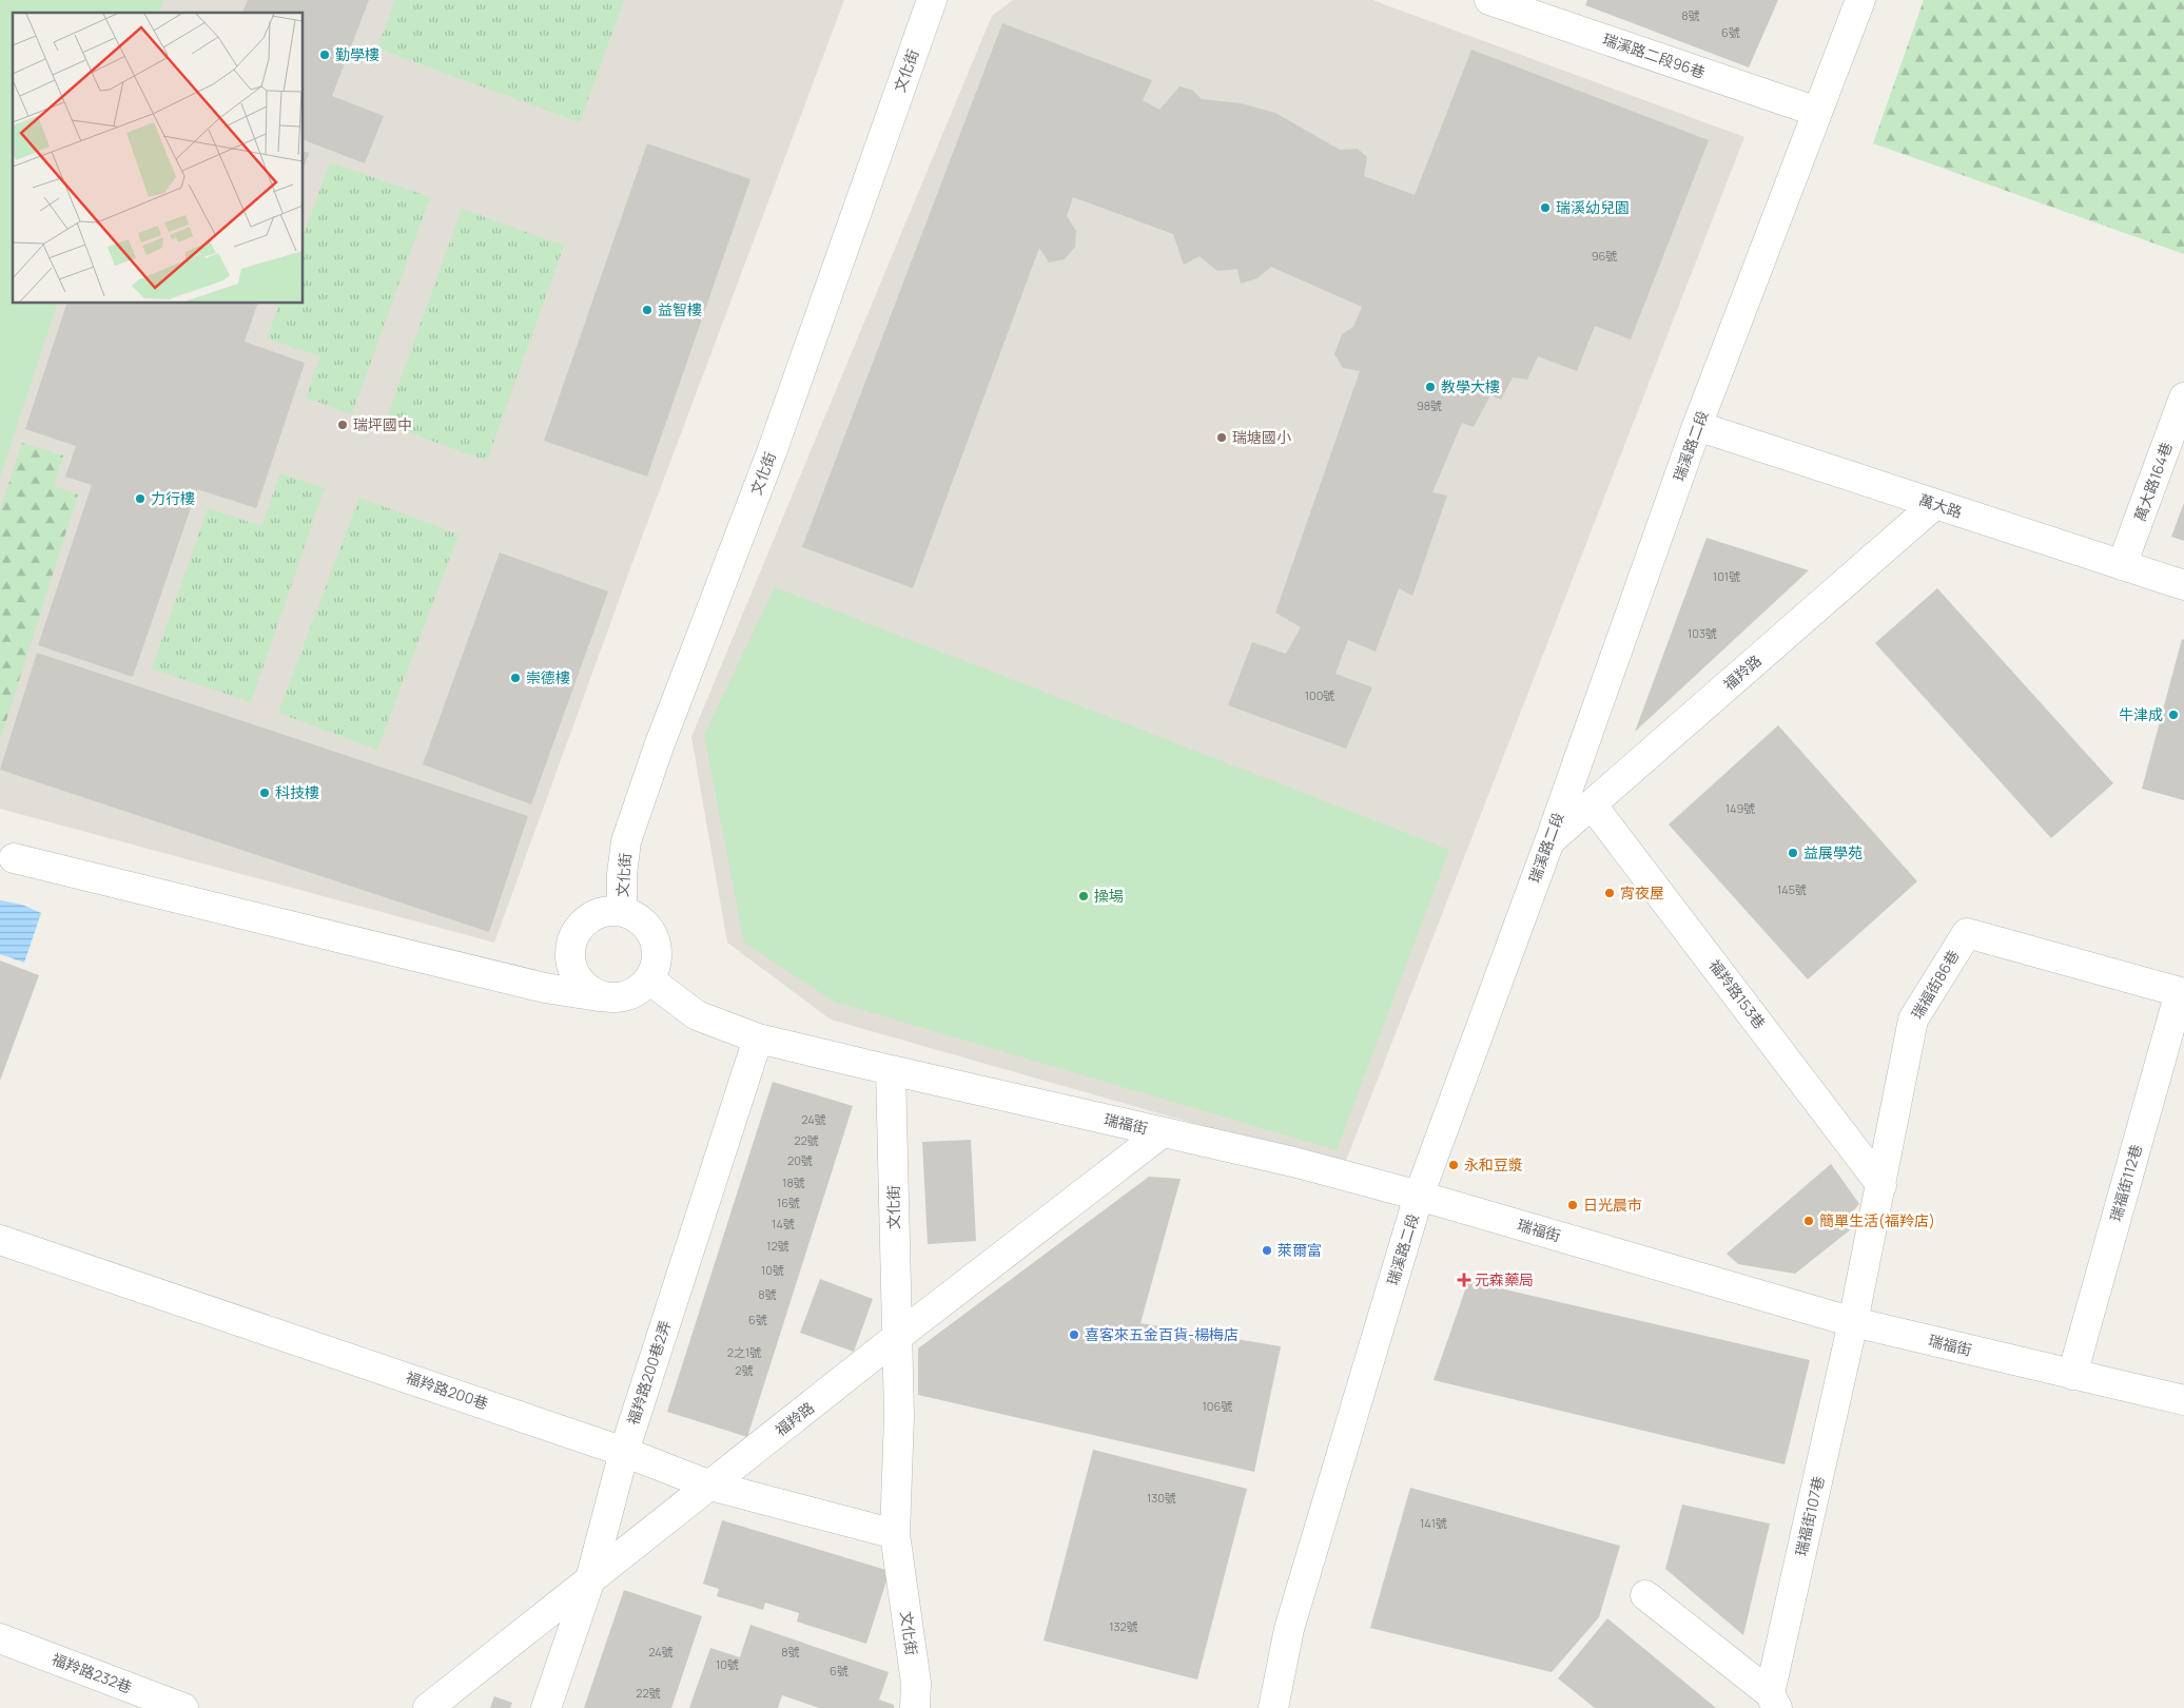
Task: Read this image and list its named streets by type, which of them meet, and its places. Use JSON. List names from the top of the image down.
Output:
{
  "streets": {
    "street": [
      "瑞溪路二段96巷",
      "文化街",
      "瑞溪路二段",
      "萬大路164巷",
      "萬大路",
      "福羚路",
      "瑞福街86巷",
      "福羚路153巷",
      "瑞福街",
      "瑞福街112巷",
      "福羚路200巷2弄",
      "福羚路200巷",
      "瑞福街107巷",
      "福羚路232巷"
    ]
  },
  "crossings": [
    ["瑞溪路二段96巷", "瑞溪路二段"],
    ["文化街", "福羚路"],
    ["文化街", "瑞福街"],
    ["文化街", "福羚路200巷"],
    ["瑞溪路二段", "萬大路"],
    ["瑞溪路二段", "福羚路"],
    ["瑞溪路二段", "瑞福街"],
    ["萬大路164巷", "萬大路"],
    ["萬大路", "福羚路"],
    ["福羚路", "福羚路153巷"],
    ["福羚路", "瑞福街"],
    ["福羚路", "福羚路200巷2弄"],
    ["福羚路", "福羚路200巷"],
    ["瑞福街86巷", "福羚路153巷"],
    ["瑞福街86巷", "瑞福街"],
    ["瑞福街86巷", "瑞福街112巷"],
    ["瑞福街86巷", "瑞福街107巷"],
    ["瑞福街", "瑞福街112巷"],
    ["瑞福街", "瑞福街107巷"],
    ["福羚路200巷2弄", "福羚路200巷"]
  ],
  "places": {
    "other": [
      "勤學樓",
      "瑞溪幼兒園",
      "益智樓",
      "教學大樓",
      "瑞坪國中",
      "瑞塘國小",
      "力行樓",
      "崇德樓",
      "牛津成",
      "科技樓",
      "益展學苑",
      "宵夜屋",
      "操場",
      "永和豆漿",
      "日光晨市",
      "簡單生活(福羚店)",
      "萊爾富",
      "喜客來五金百貨-楊梅店"
    ],
    "health": ["元森藥局"]
  },
  "house_numbers": [
    "8號",
    "6號",
    "96號",
    "98號",
    "101號",
    "103號",
    "100號",
    "149號",
    "145號",
    "24號",
    "22號",
    "20號",
    "18號",
    "16號",
    "14號",
    "12號",
    "10號",
    "8號",
    "6號",
    "2之1號",
    "2號",
    "106號",
    "130號",
    "141號",
    "132號",
    "24號",
    "8號",
    "10號",
    "6號",
    "22號"
  ]
}
